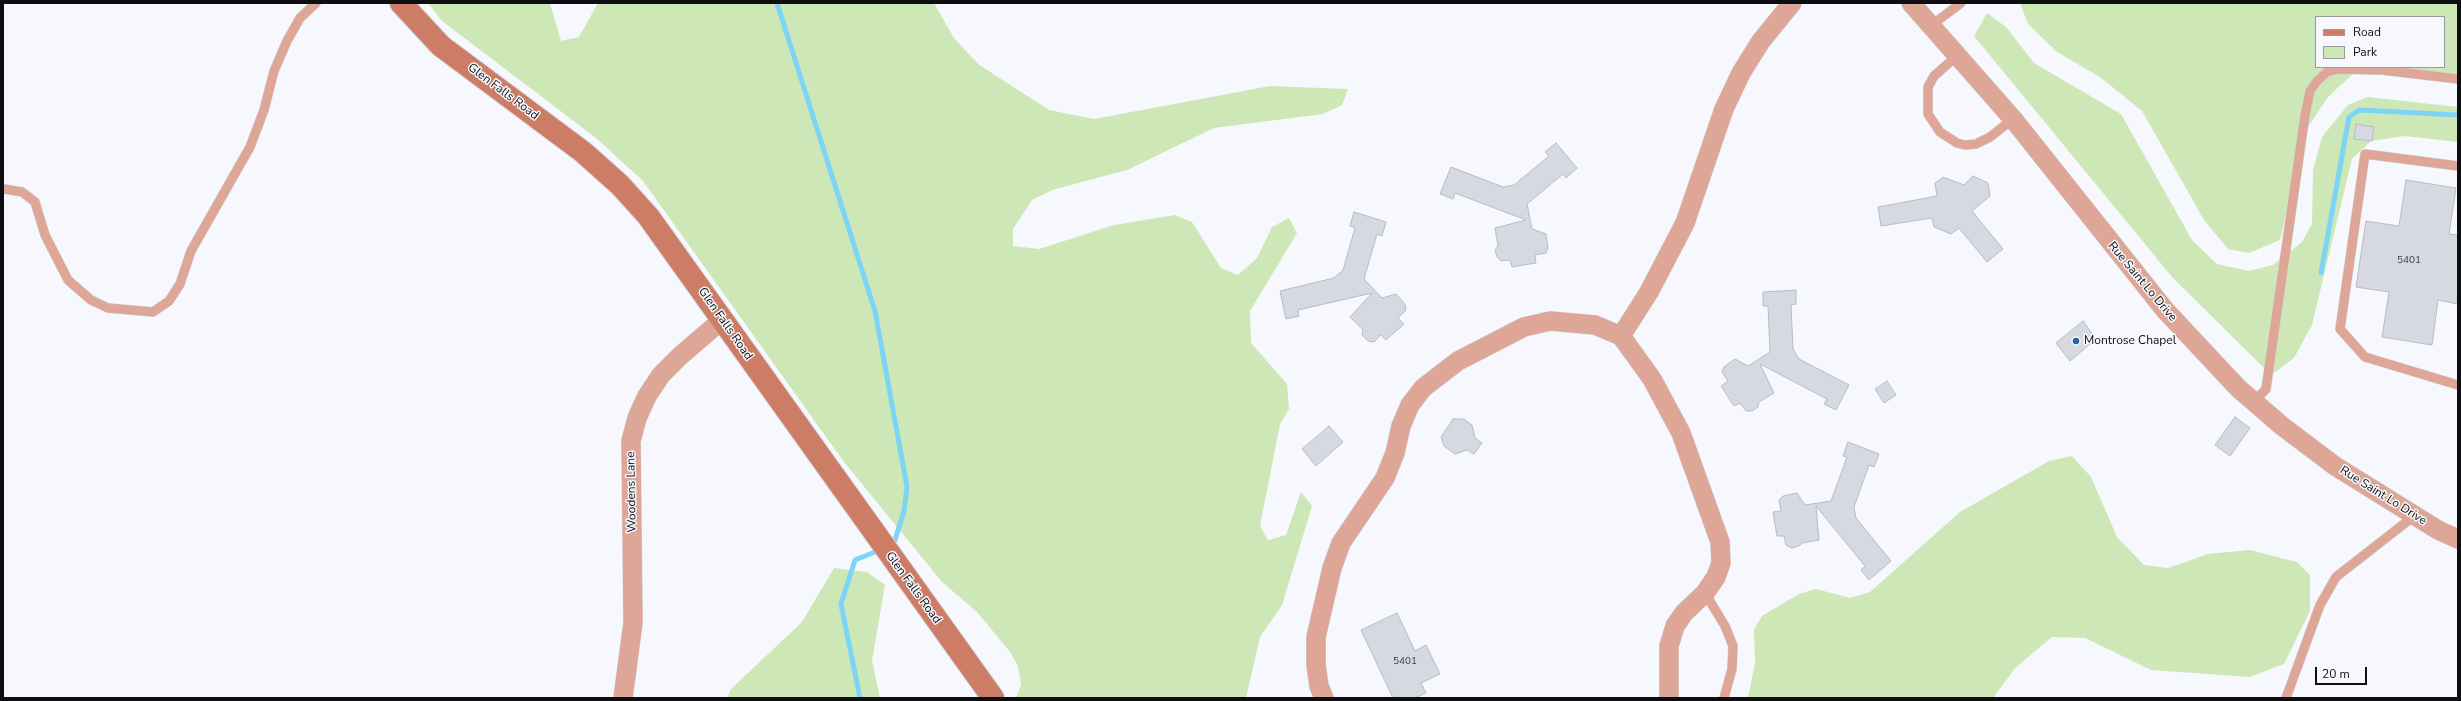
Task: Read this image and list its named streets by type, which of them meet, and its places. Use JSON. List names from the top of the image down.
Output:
{
  "streets": {
    "street": ["Glen Falls Road", "Rue Saint Lo Drive", "Woodens Lane"]
  },
  "crossings": [
    ["Glen Falls Road", "Woodens Lane"]
  ],
  "places": ["Montrose Chapel"],
  "house_numbers": ["5401", "5401"],
  "legend": ["Road", "Park"],
  "scale_bar": "20 m"
}
